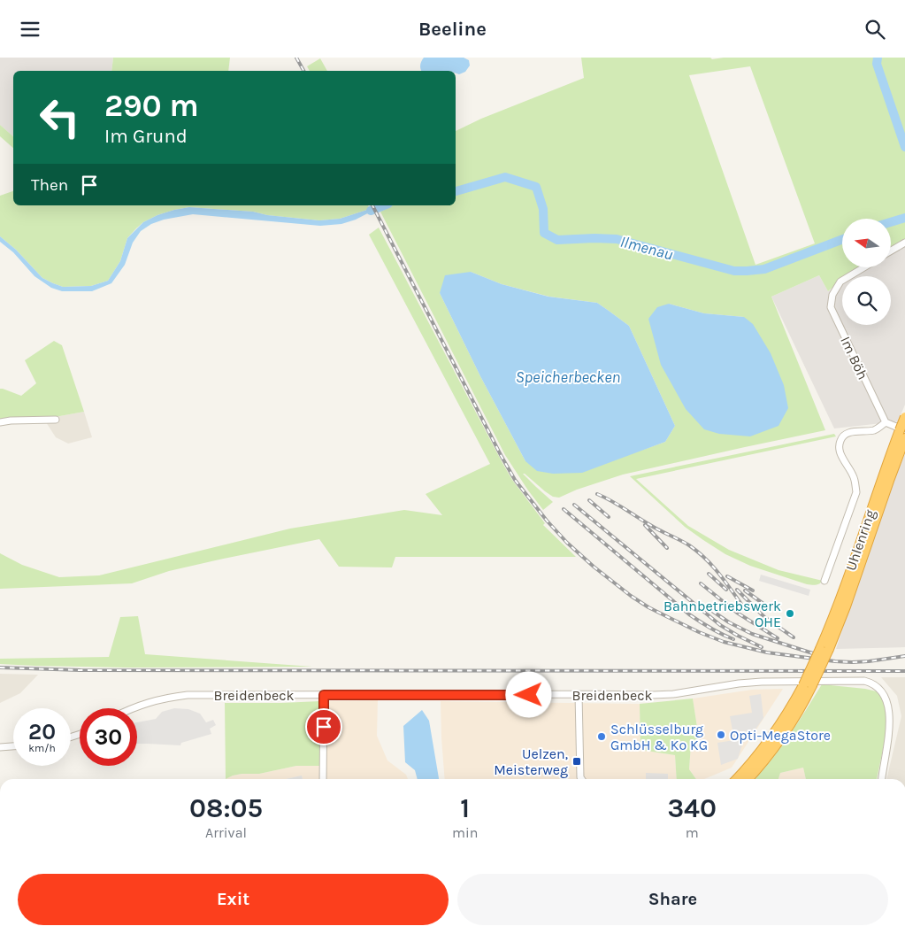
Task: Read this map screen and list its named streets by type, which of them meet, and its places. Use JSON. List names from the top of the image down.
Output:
{
  "streets": {
    "highway": ["Uhlenring"],
    "street": ["Im Böh", "Breidenbeck"]
  },
  "water": ["Ilmenau", "Speicherbecken"],
  "places": {
    "other": ["Bahnbetriebswerk OHE", "Opti-MegaStore", "Schlüsselburg GmbH & Ko KG"],
    "transit": ["Uelzen, Meisterweg"]
  },
  "north": "left",
  "page": {
    "header": "Beeline",
    "turn": ["290 m", "Im Grund"],
    "then": "Then",
    "speed": "20 km/h",
    "limit": "30",
    "eta": [
      "08:05",
      "Arrival",
      "1",
      "min",
      "340",
      "m"
    ],
    "buttons": ["Exit", "Share"]
  }
}
